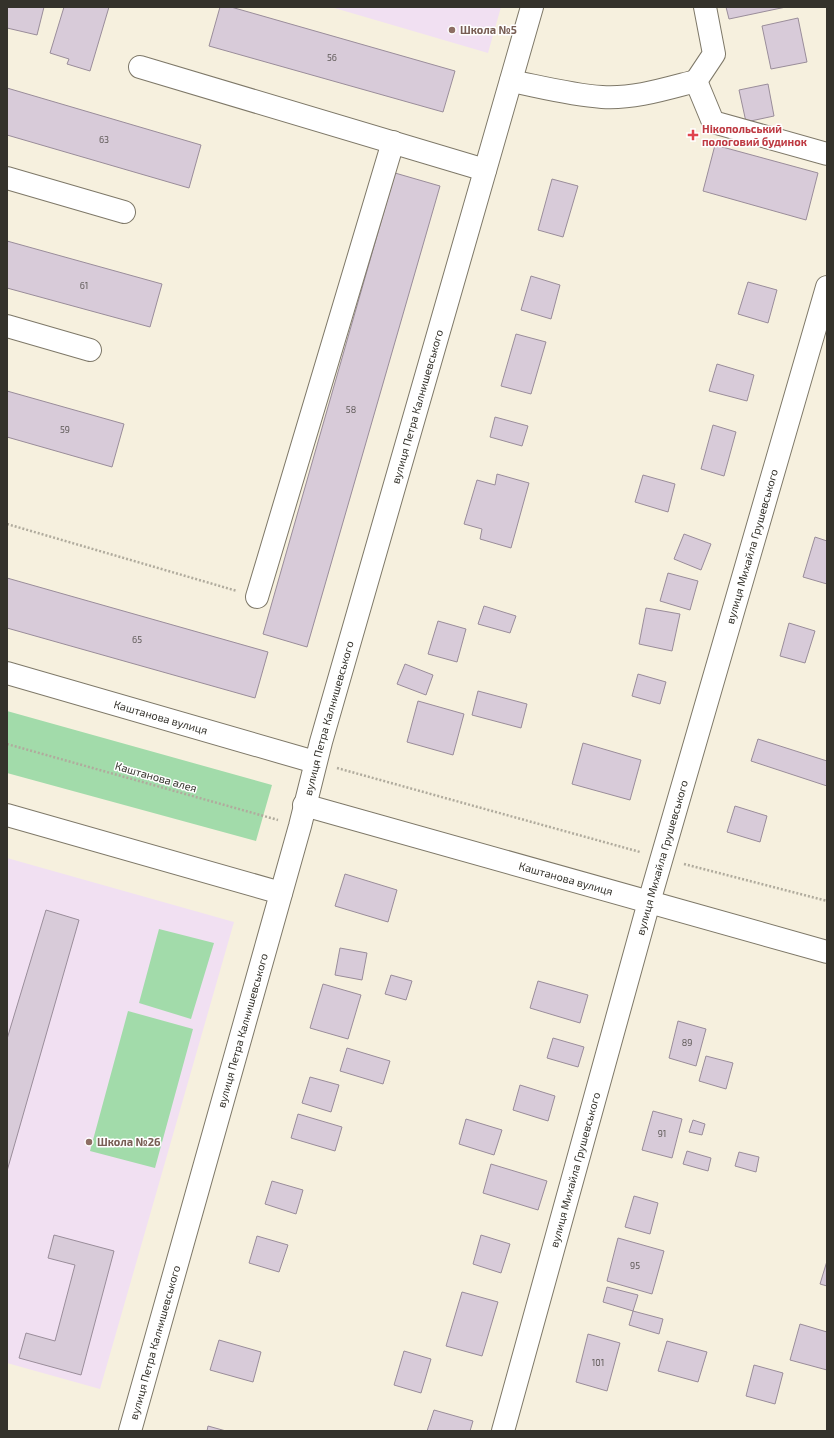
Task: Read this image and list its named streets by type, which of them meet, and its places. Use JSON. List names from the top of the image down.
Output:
{
  "streets": {
    "street": ["вулиця Петра Калнишевського", "вулиця Михайла Грушевського", "Каштанова вулиця"],
    "path": ["Каштанова алея"]
  },
  "crossings": [
    ["вулиця Петра Калнишевського", "Каштанова вулиця"],
    ["вулиця Петра Калнишевського", "Каштанова алея"],
    ["вулиця Михайла Грушевського", "Каштанова вулиця"],
    ["Каштанова вулиця", "Каштанова алея"]
  ],
  "places": {
    "other": ["Школа №5", "Школа №26"],
    "health": ["Нікопольський пологовий будинок"]
  },
  "house_numbers": [
    "56",
    "63",
    "61",
    "58",
    "59",
    "65",
    "89",
    "91",
    "95",
    "101"
  ]
}
